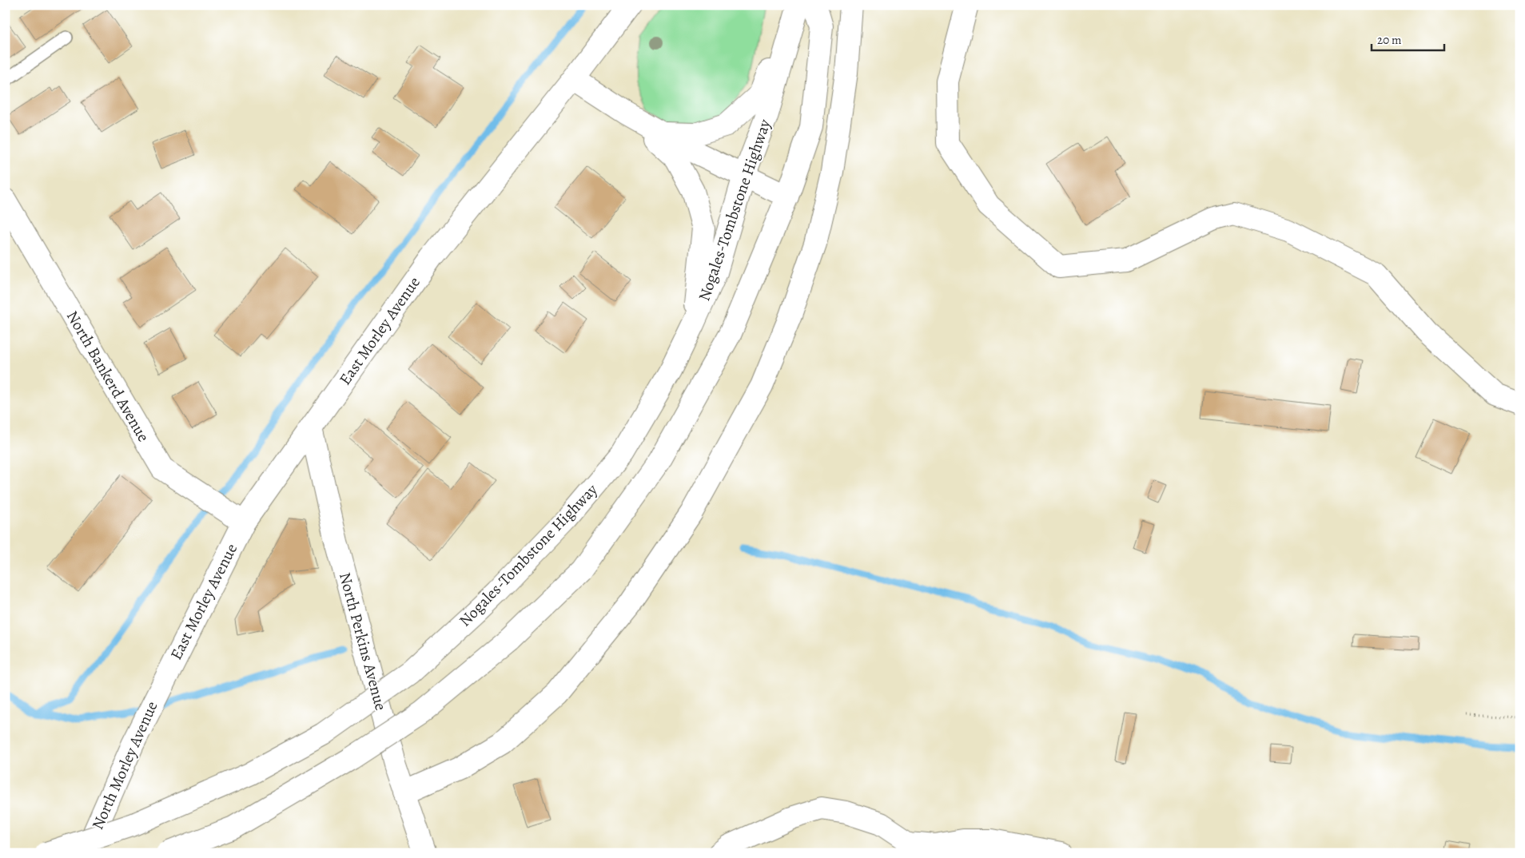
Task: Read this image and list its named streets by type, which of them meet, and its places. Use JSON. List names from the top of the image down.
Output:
{
  "streets": {
    "main road": [
      "Nogales-Tombstone Highway",
      "East Morley Avenue",
      "North Bankerd Avenue",
      "North Perkins Avenue",
      "North Morley Avenue"
    ]
  },
  "crossings": [
    ["East Morley Avenue", "North Bankerd Avenue"],
    ["East Morley Avenue", "North Perkins Avenue"],
    ["East Morley Avenue", "North Morley Avenue"]
  ],
  "scale_bar": "20 m"
}
